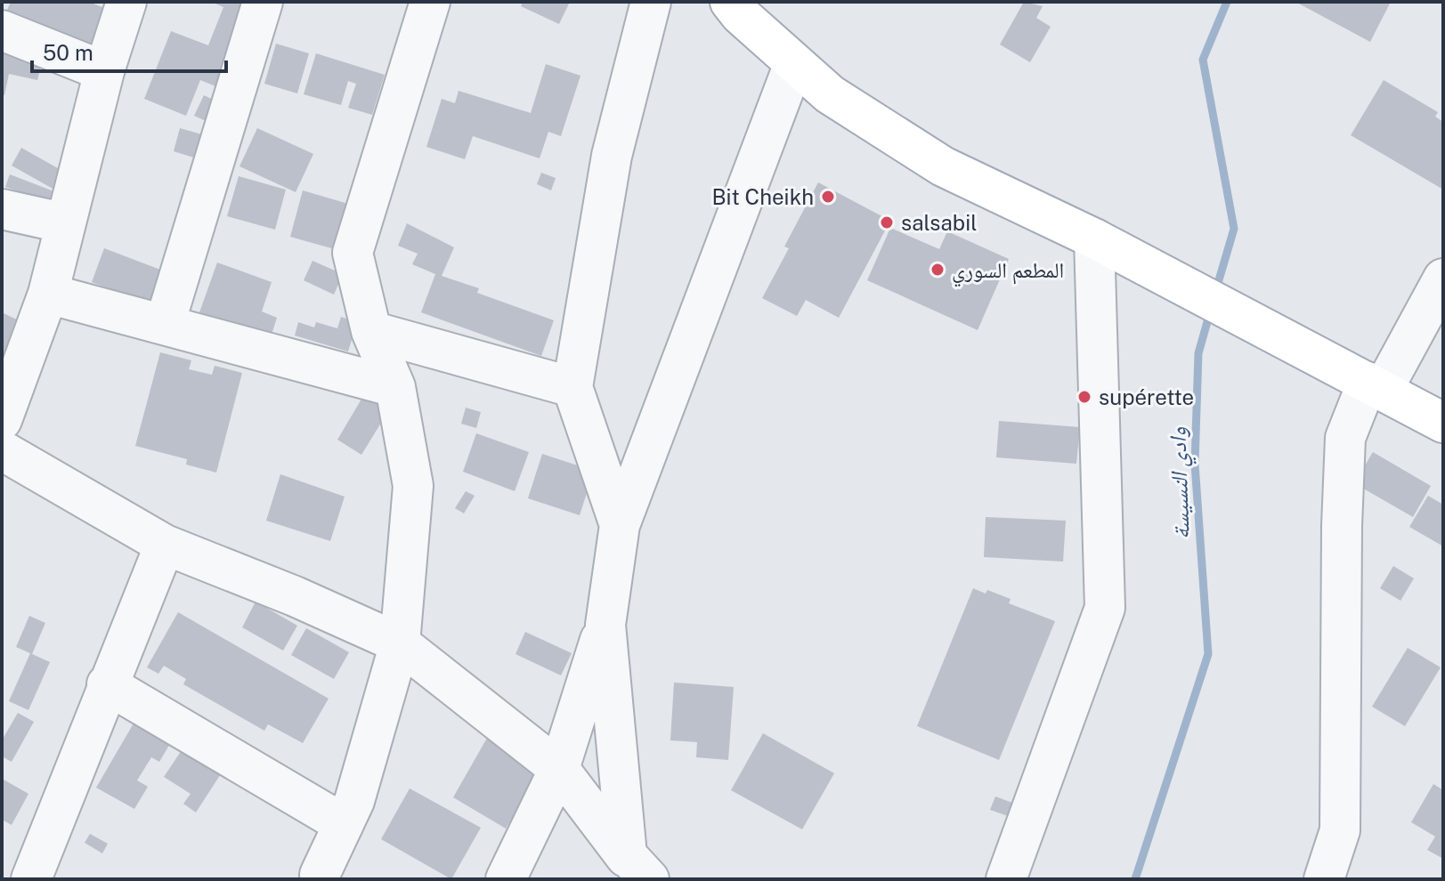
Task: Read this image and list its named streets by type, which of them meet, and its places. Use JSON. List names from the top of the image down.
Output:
{
  "water": ["وادي النسيسة"],
  "places": [
    "Bit Cheikh",
    "salsabil",
    "المطعم السوري",
    "supérette"
  ],
  "scale_bar": "50 m"
}
